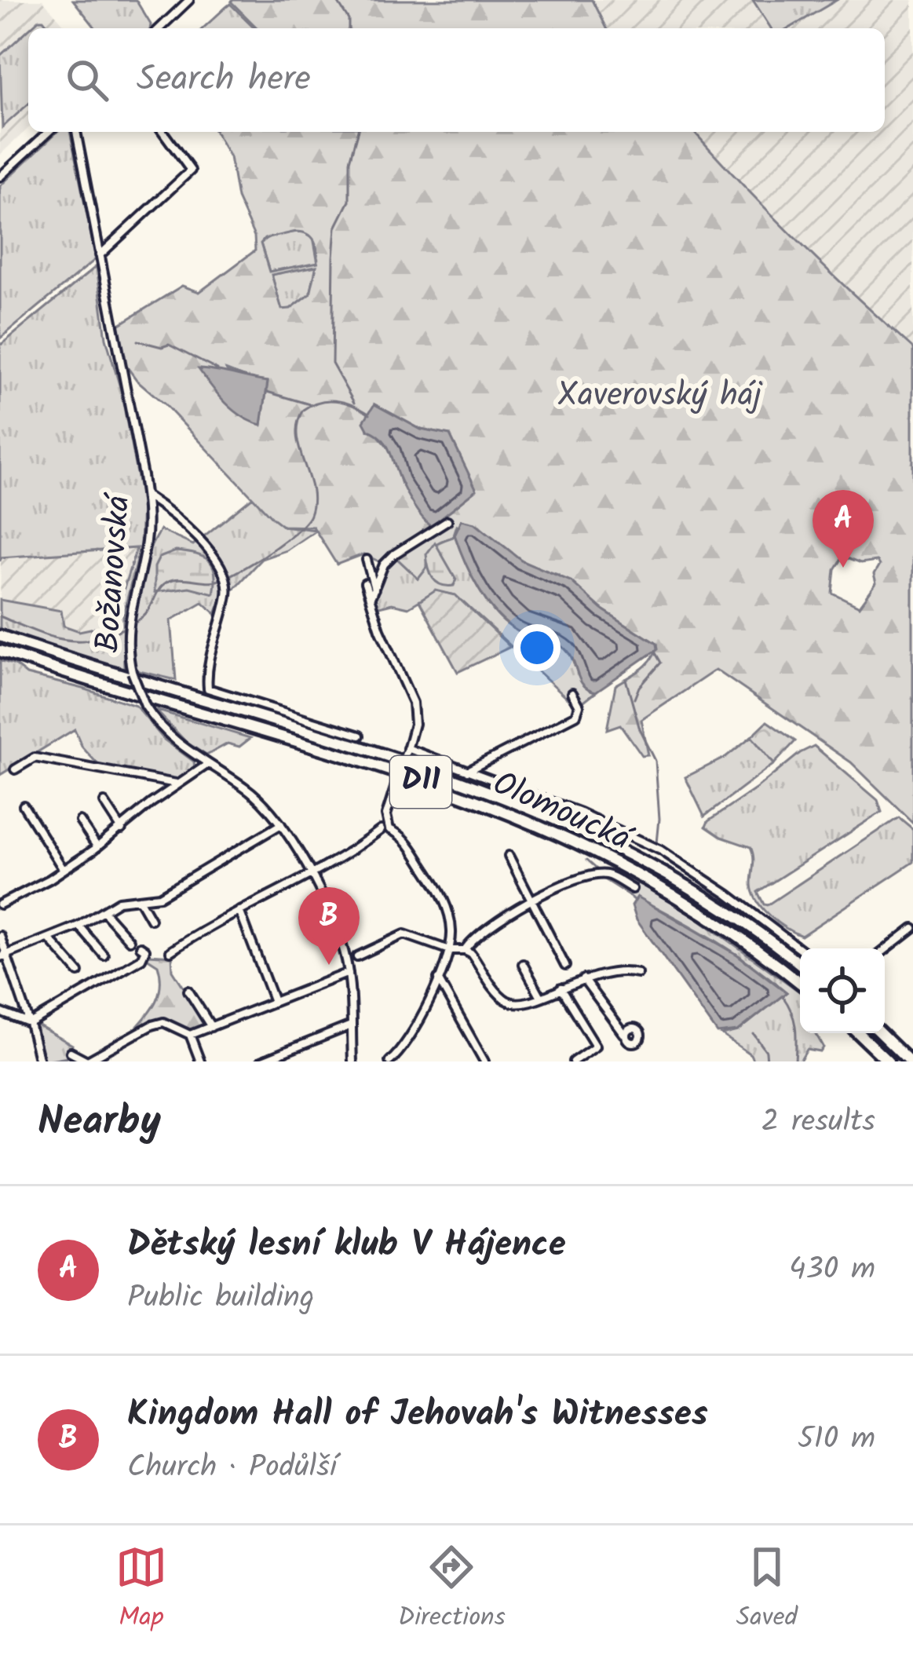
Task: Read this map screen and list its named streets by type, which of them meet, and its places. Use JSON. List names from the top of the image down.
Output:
{
  "streets": {
    "highway": ["D11", "Olomoucká"],
    "street": ["Božanovská"]
  },
  "parks": ["Xaverovský háj"],
  "page": {
    "search": "Search here",
    "pins": ["A", "B"],
    "heading": ["Nearby", "2 results"],
    "list": [
      {
        "mark": "A",
        "name": "Dětský lesní klub V Hájence",
        "note": "Public building",
        "value": "430 m"
      },
      {
        "mark": "B",
        "name": "Kingdom Hall of Jehovah's Witnesses",
        "note": "Church · Podůlší",
        "value": "510 m"
      }
    ],
    "nav": ["Map", "Directions", "Saved"]
  }
}
